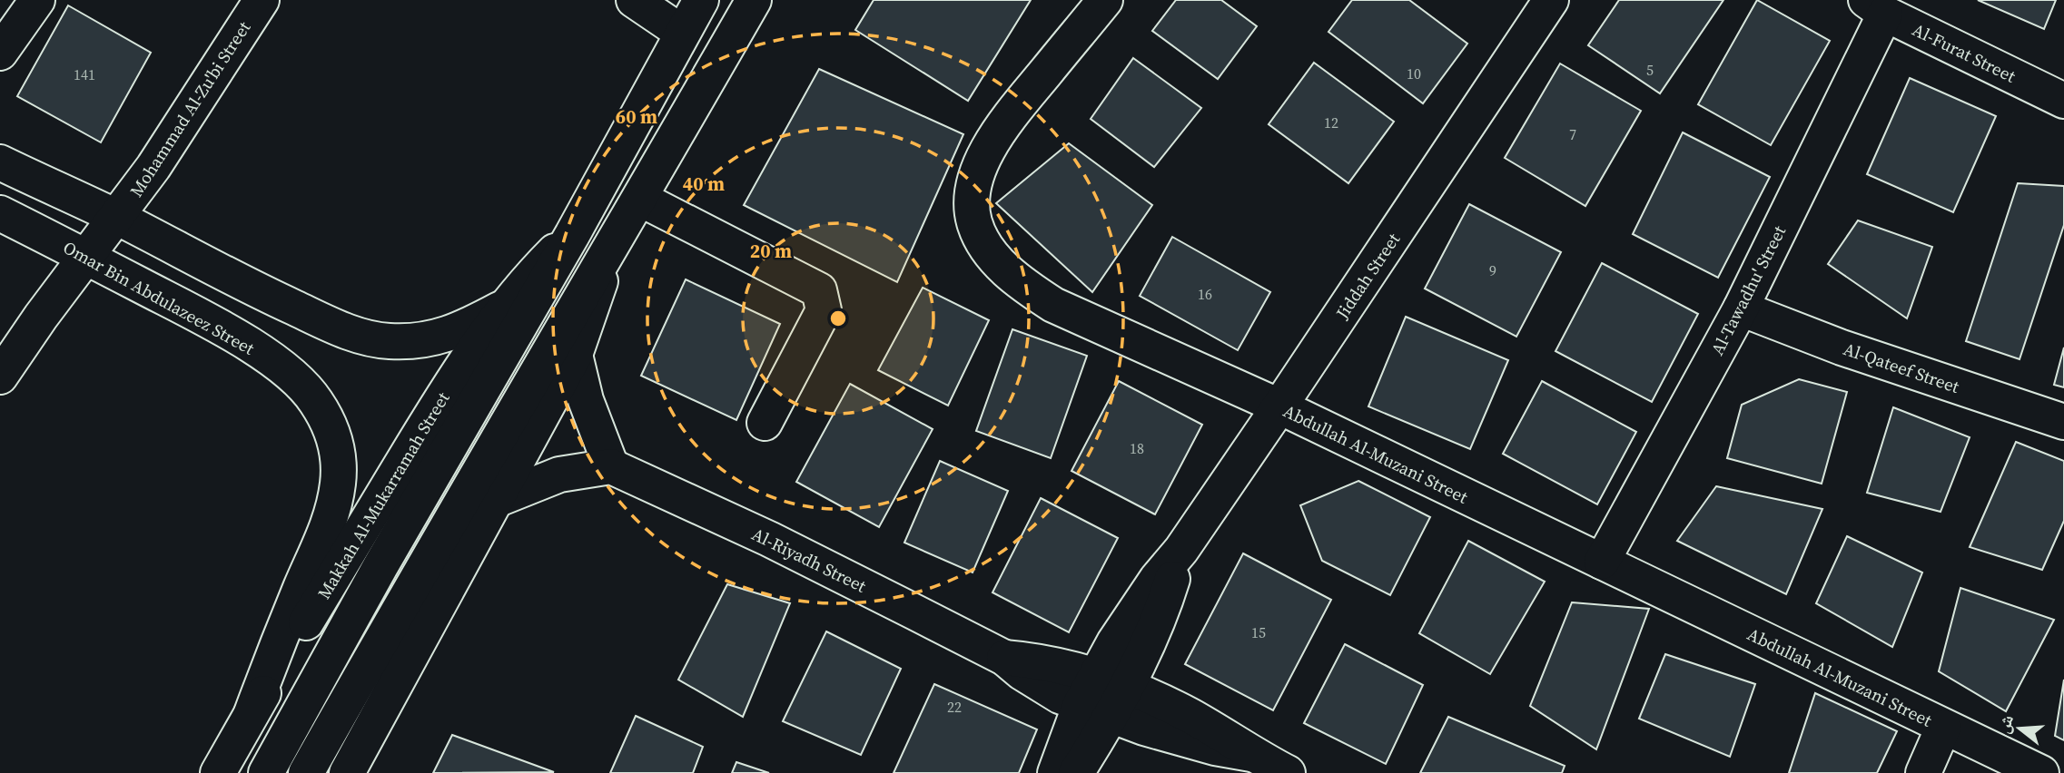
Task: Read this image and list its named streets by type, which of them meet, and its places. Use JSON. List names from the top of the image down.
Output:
{
  "streets": {
    "street": [
      "Al-Furat Street",
      "Mohammad Al-Zu'bi Street",
      "Jiddah Street",
      "Al-Tawadhu' Street",
      "Omar Bin Abdulazeez Street",
      "Al-Qateef Street",
      "Abdullah Al-Muzani Street",
      "Makkah Al-Mukarramah Street",
      "Al-Riyadh Street"
    ]
  },
  "crossings": [
    ["Al-Furat Street", "Al-Tawadhu' Street"],
    ["Mohammad Al-Zu'bi Street", "Omar Bin Abdulazeez Street"],
    ["Jiddah Street", "Abdullah Al-Muzani Street"],
    ["Jiddah Street", "Al-Riyadh Street"],
    ["Al-Tawadhu' Street", "Al-Qateef Street"],
    ["Al-Tawadhu' Street", "Abdullah Al-Muzani Street"],
    ["Omar Bin Abdulazeez Street", "Makkah Al-Mukarramah Street"]
  ],
  "house_numbers": [
    "5",
    "10",
    "141",
    "12",
    "7",
    "9",
    "16",
    "18",
    "15",
    "22"
  ],
  "north": "left",
  "rings": ["60 m", "40 m", "20 m"]
}
